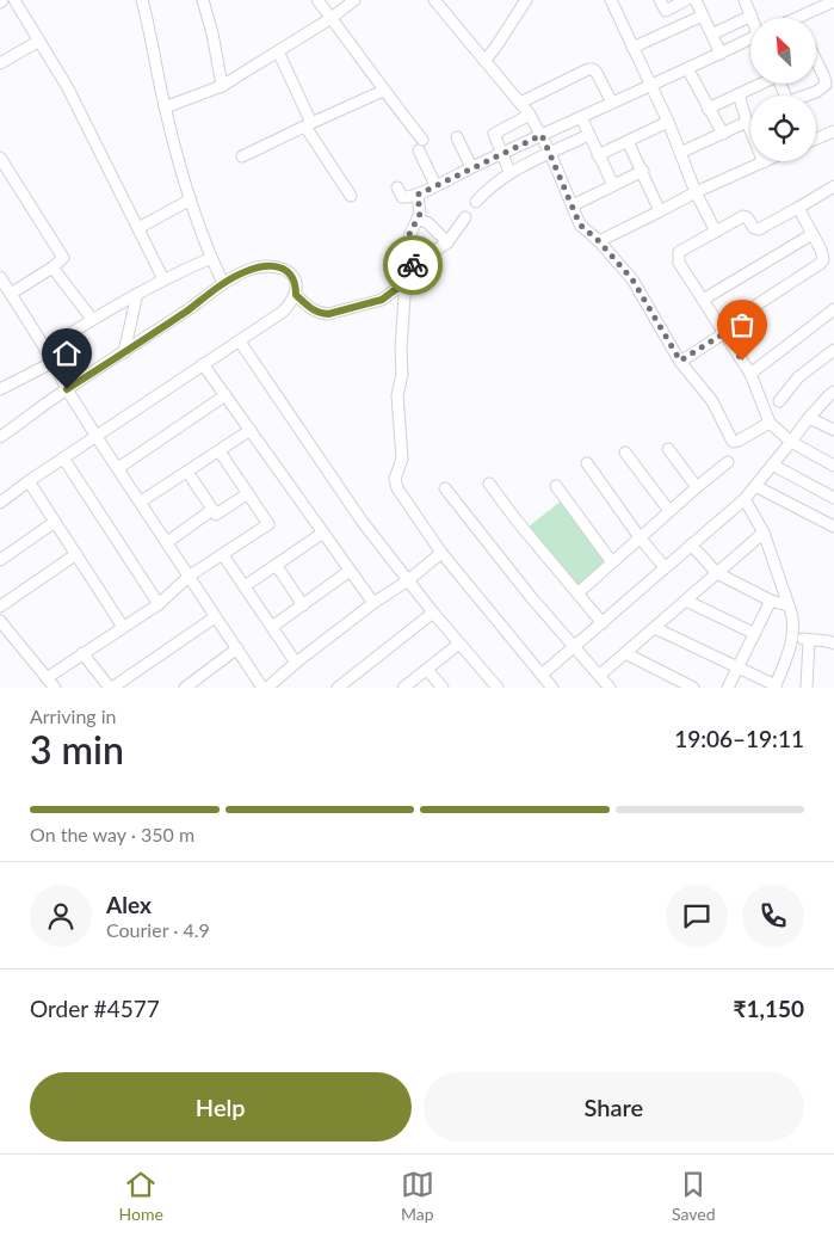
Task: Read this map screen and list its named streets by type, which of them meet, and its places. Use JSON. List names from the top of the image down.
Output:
{
  "north": "top left",
  "page": {
    "heading": ["3 min", "Arriving in", "19:06–19:11"],
    "panel": [
      "Alex",
      "Courier · 4.9",
      "Order #4577",
      "₹1,150"
    ],
    "bar": "On the way · 350 m",
    "buttons": ["Help", "Share"],
    "tabs": ["Home", "Map", "Saved"]
  }
}
